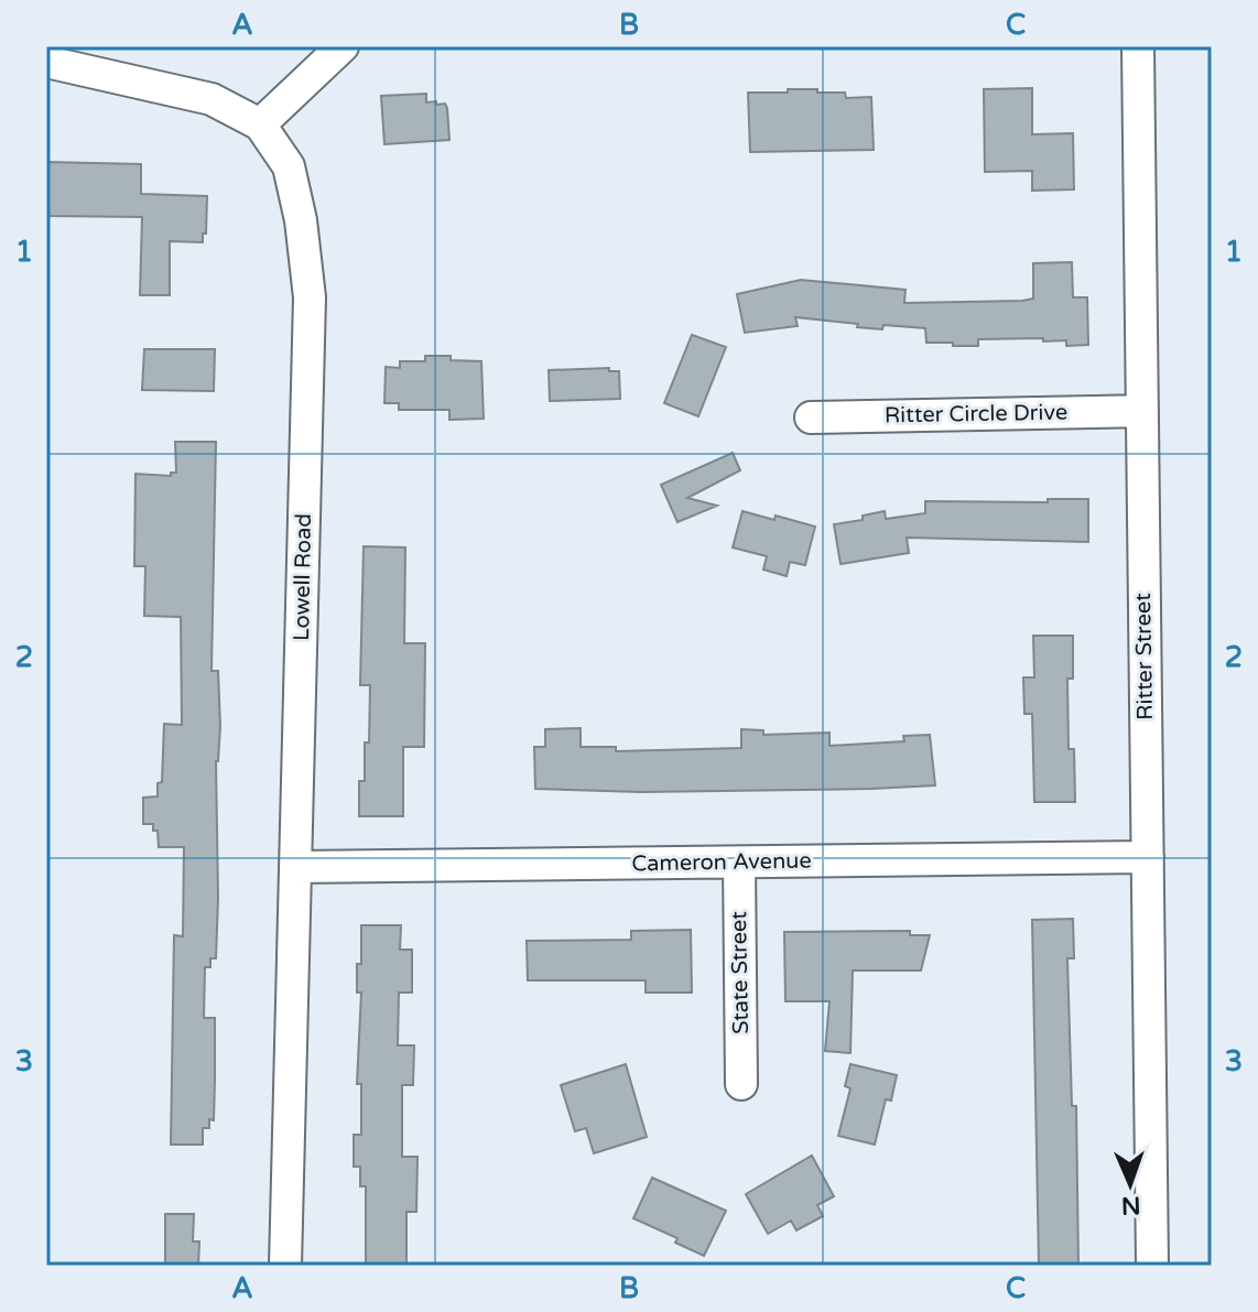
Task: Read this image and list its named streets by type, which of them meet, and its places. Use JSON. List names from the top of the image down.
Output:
{
  "streets": {
    "street": [
      "Ritter Circle Drive",
      "Lowell Road",
      "Ritter Street",
      "Cameron Avenue",
      "State Street"
    ]
  },
  "crossings": [
    ["Ritter Circle Drive", "Ritter Street"],
    ["Lowell Road", "Cameron Avenue"],
    ["Ritter Street", "Cameron Avenue"],
    ["Cameron Avenue", "State Street"]
  ],
  "north": "bottom",
  "grid": {
    "columns": ["A", "B", "C"],
    "rows": ["1", "2", "3"]
  }
}
